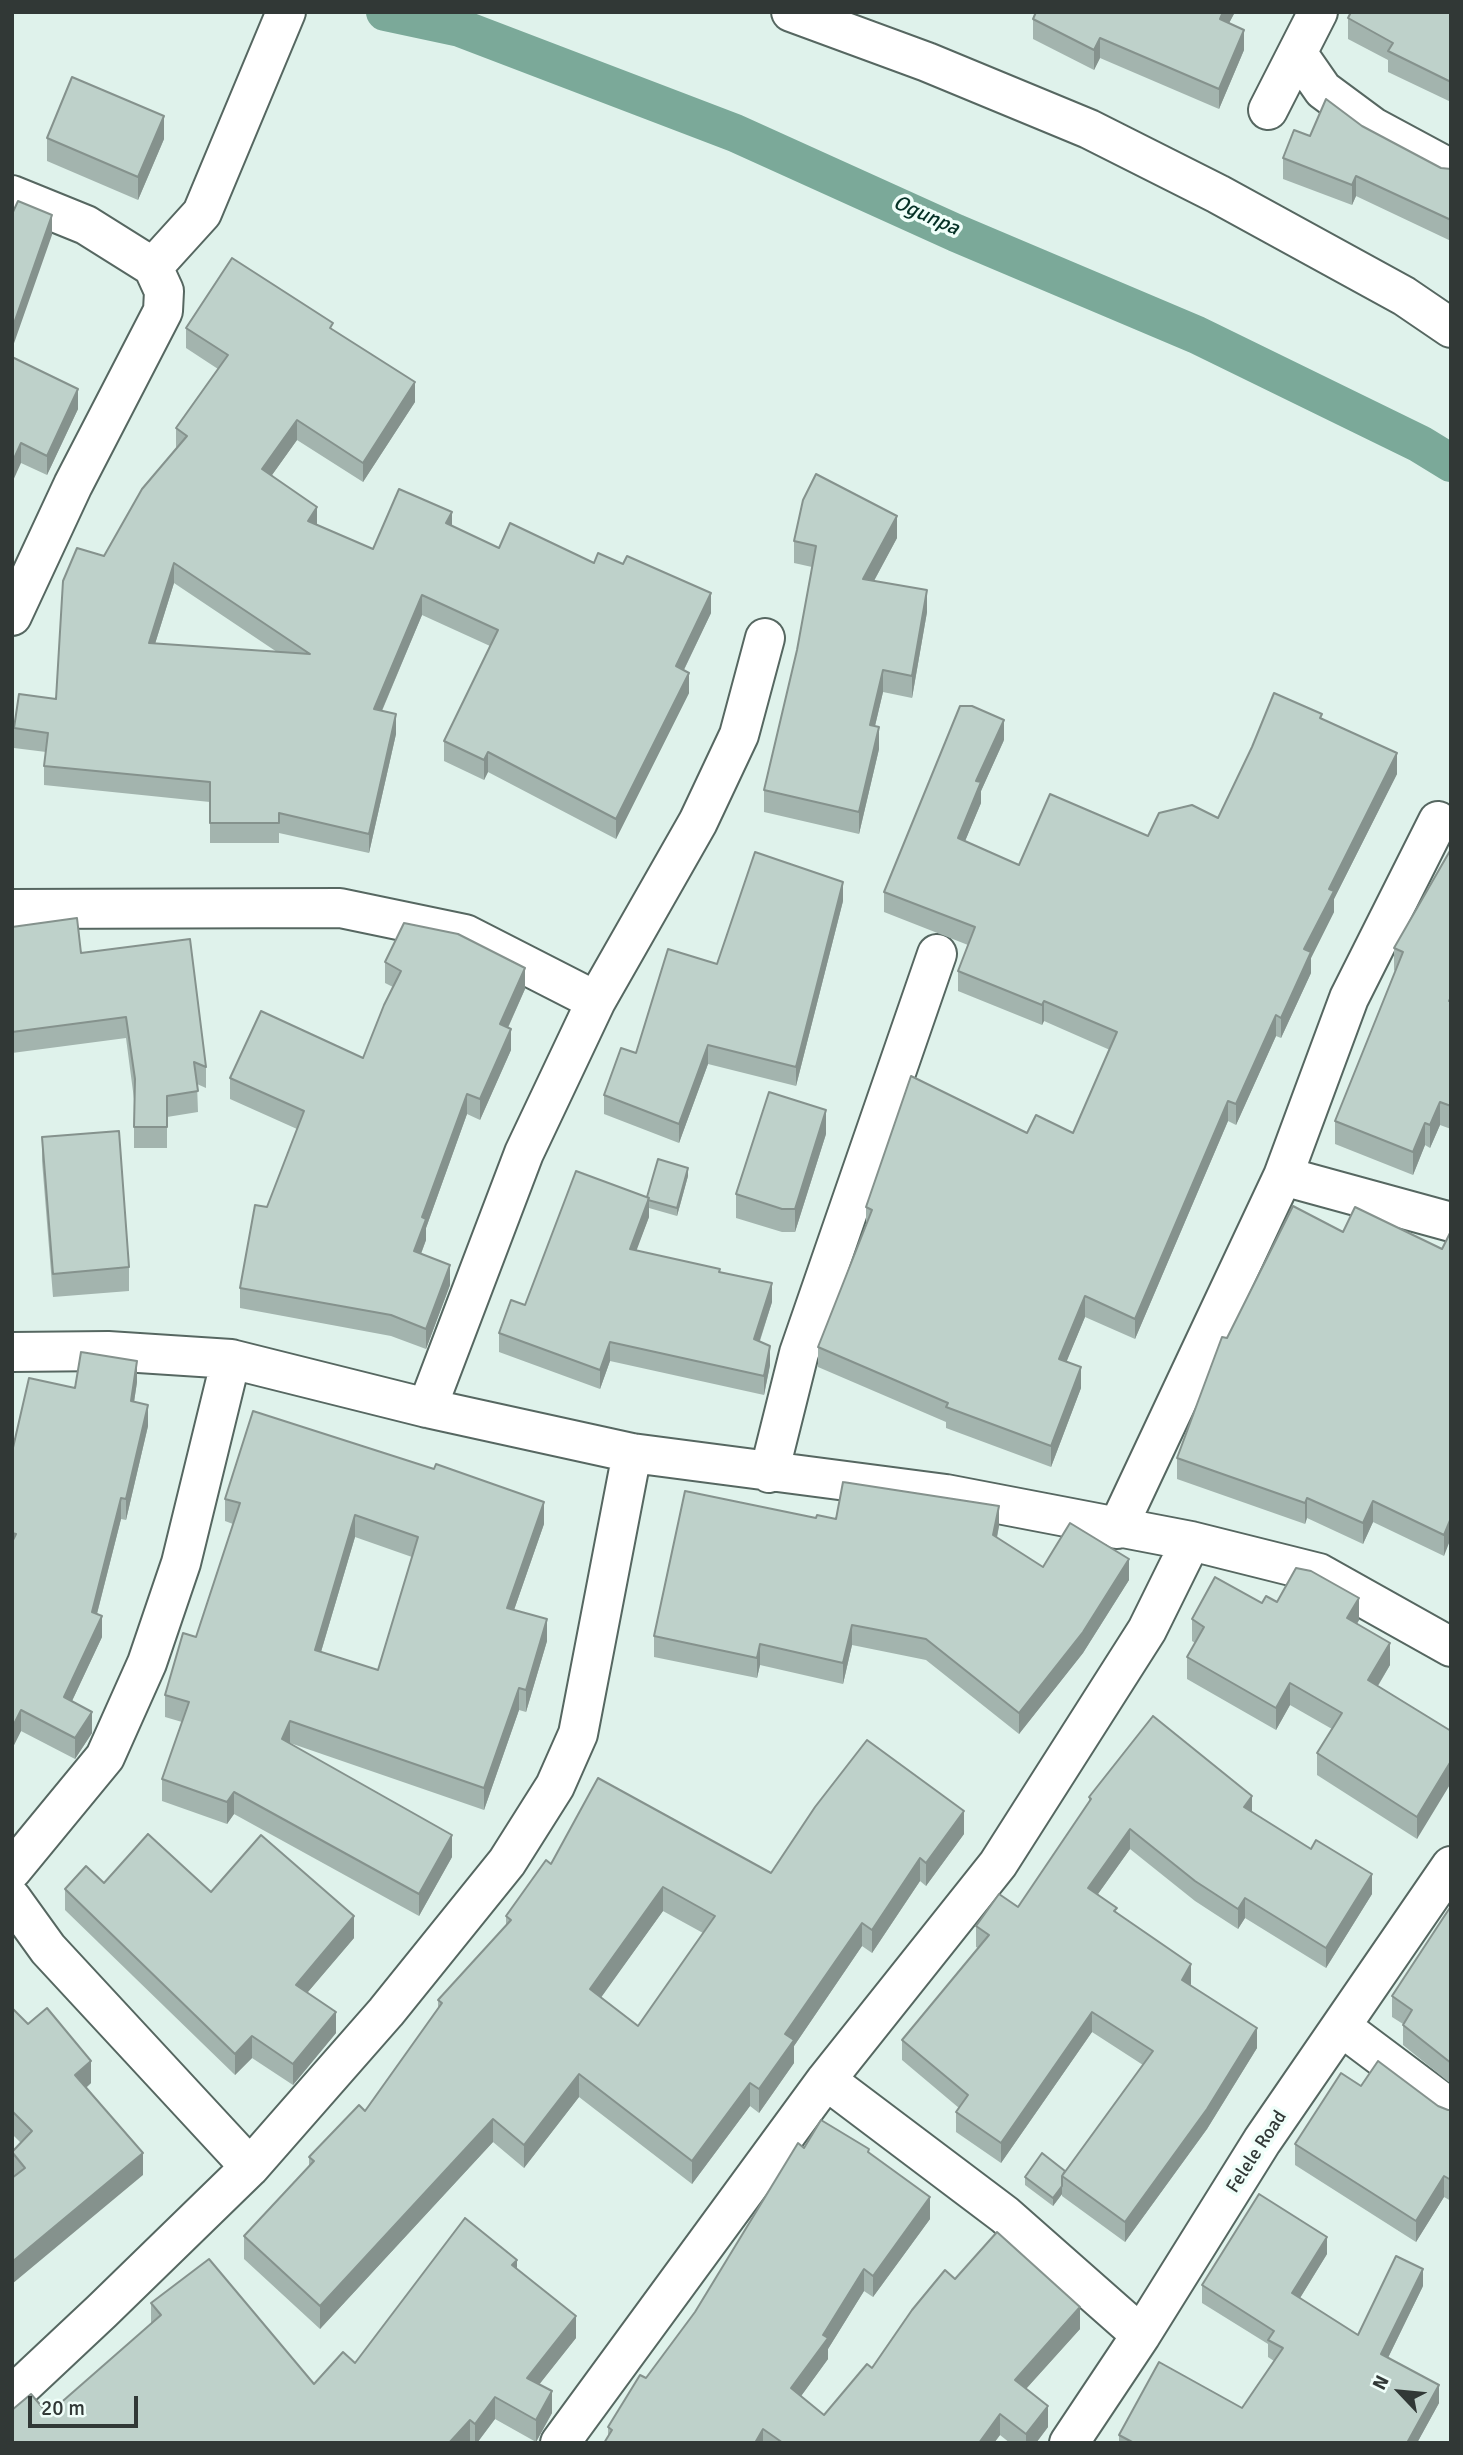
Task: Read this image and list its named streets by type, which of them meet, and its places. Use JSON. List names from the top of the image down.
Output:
{
  "streets": {
    "street": ["Felele Road"]
  },
  "water": ["Ogunpa"],
  "scale_bar": "20 m",
  "north": "top left"
}
